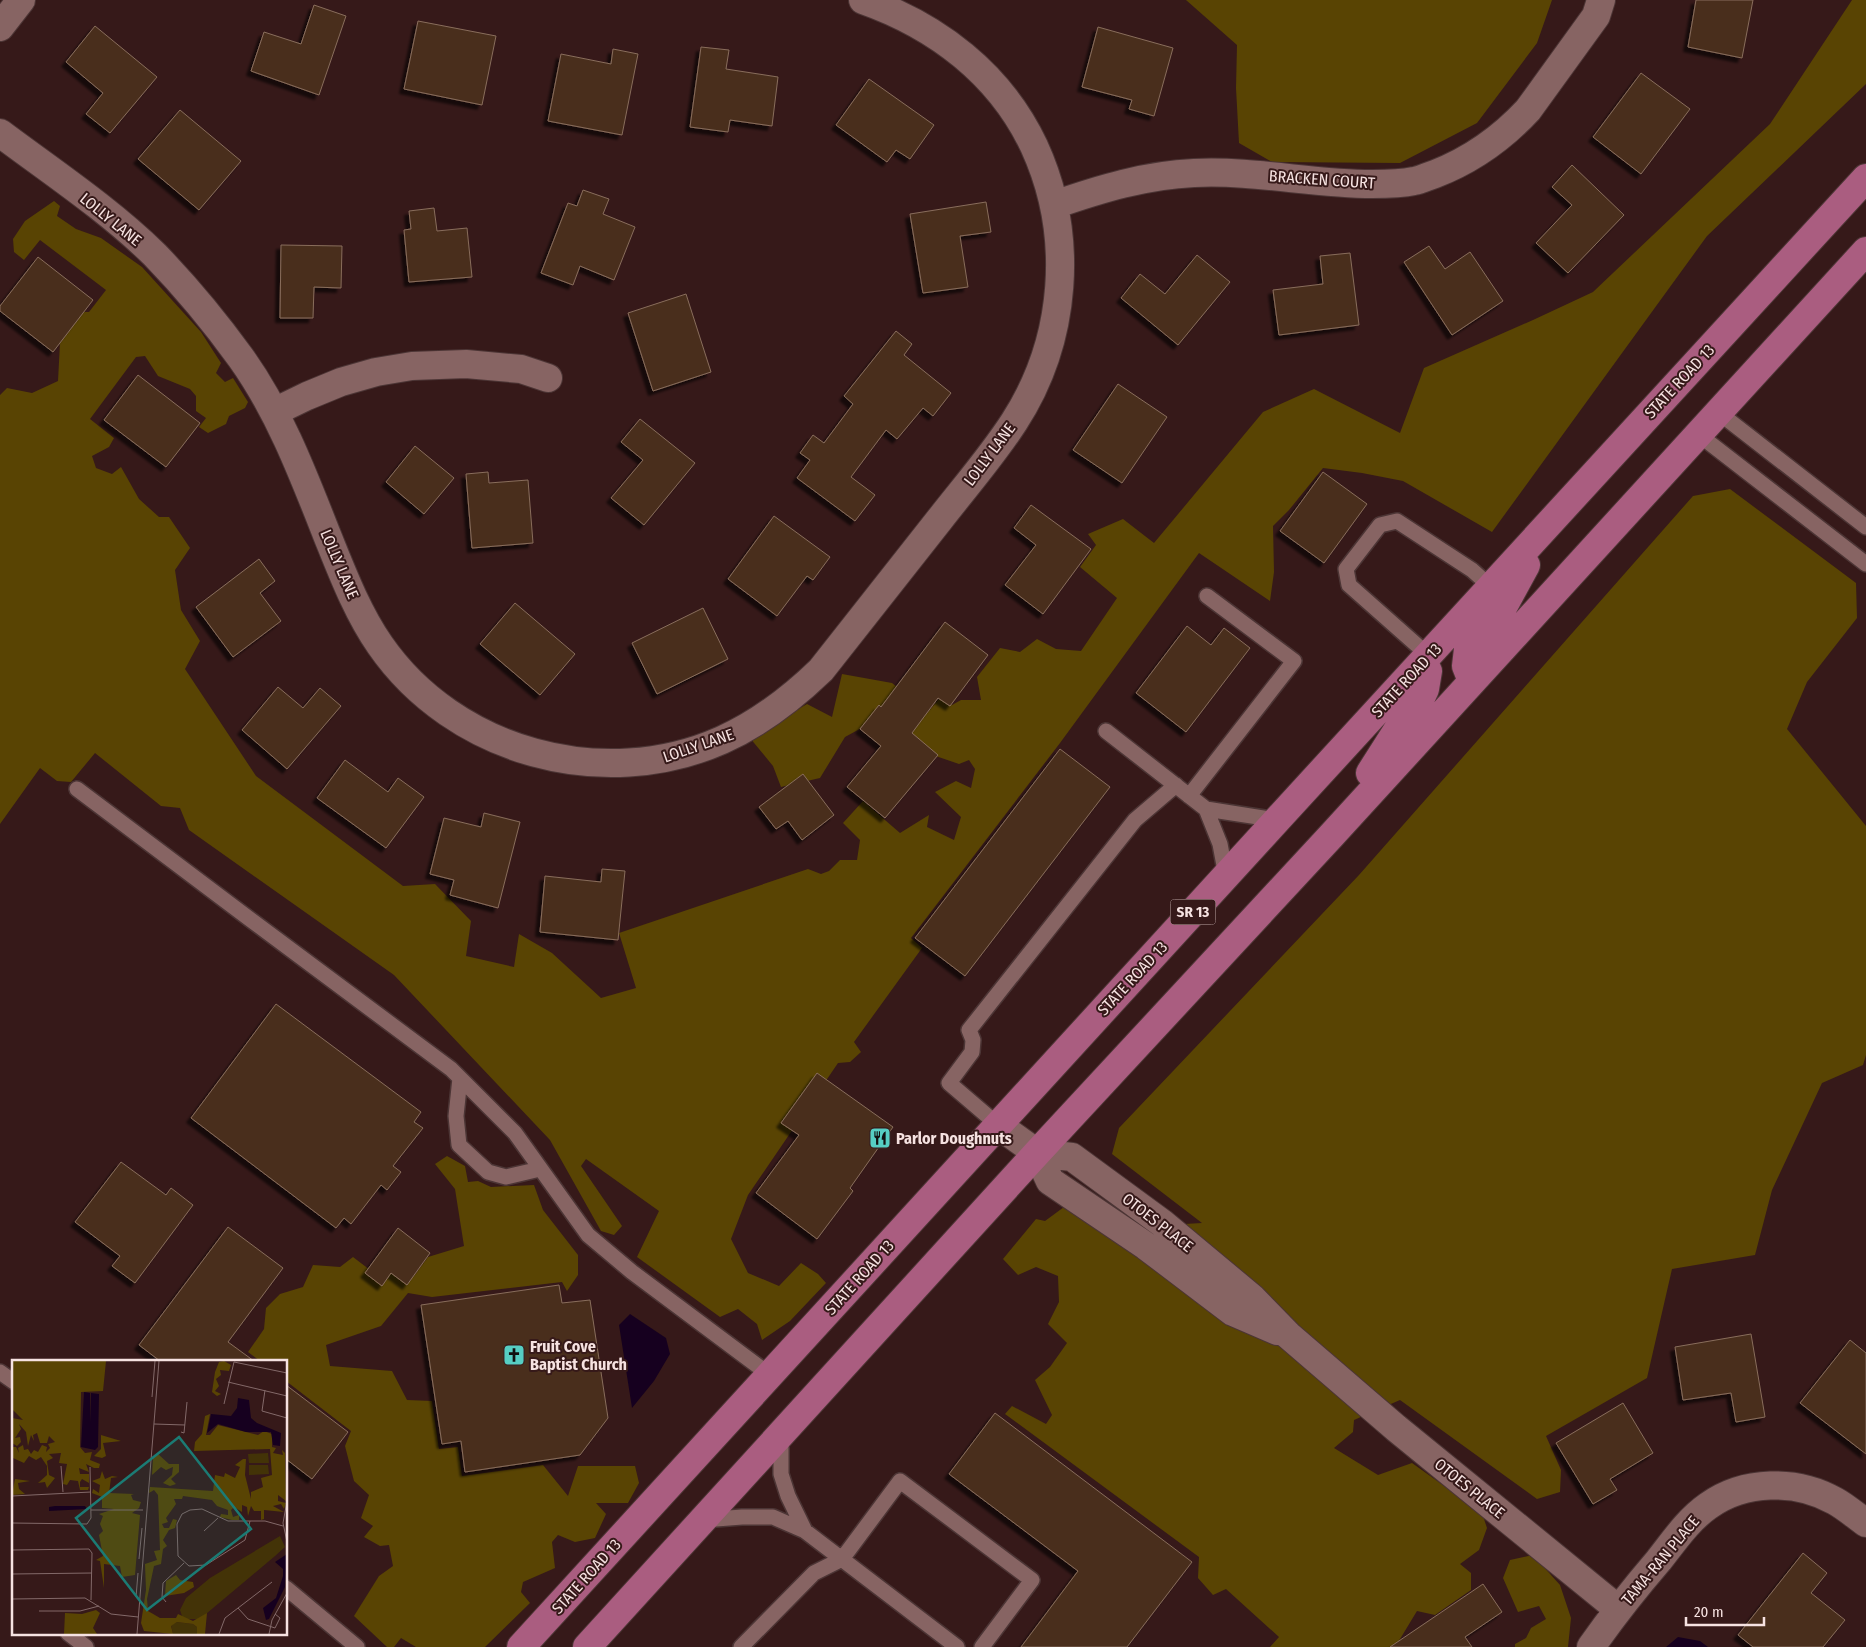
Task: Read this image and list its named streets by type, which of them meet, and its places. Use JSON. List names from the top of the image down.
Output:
{
  "streets": {
    "main road": ["STATE ROAD 13", "SR 13"],
    "street": [
      "BRACKEN COURT",
      "LOLLY LANE",
      "OTOES PLACE",
      "TAMA-RAN PLACE"
    ]
  },
  "crossings": [
    ["BRACKEN COURT", "LOLLY LANE"],
    ["SR 13", "OTOES PLACE"],
    ["OTOES PLACE", "TAMA-RAN PLACE"]
  ],
  "places": {
    "restaurant": ["Parlor Doughnuts"],
    "church": ["Fruit Cove Baptist Church"]
  },
  "scale_bar": "20 m"
}
